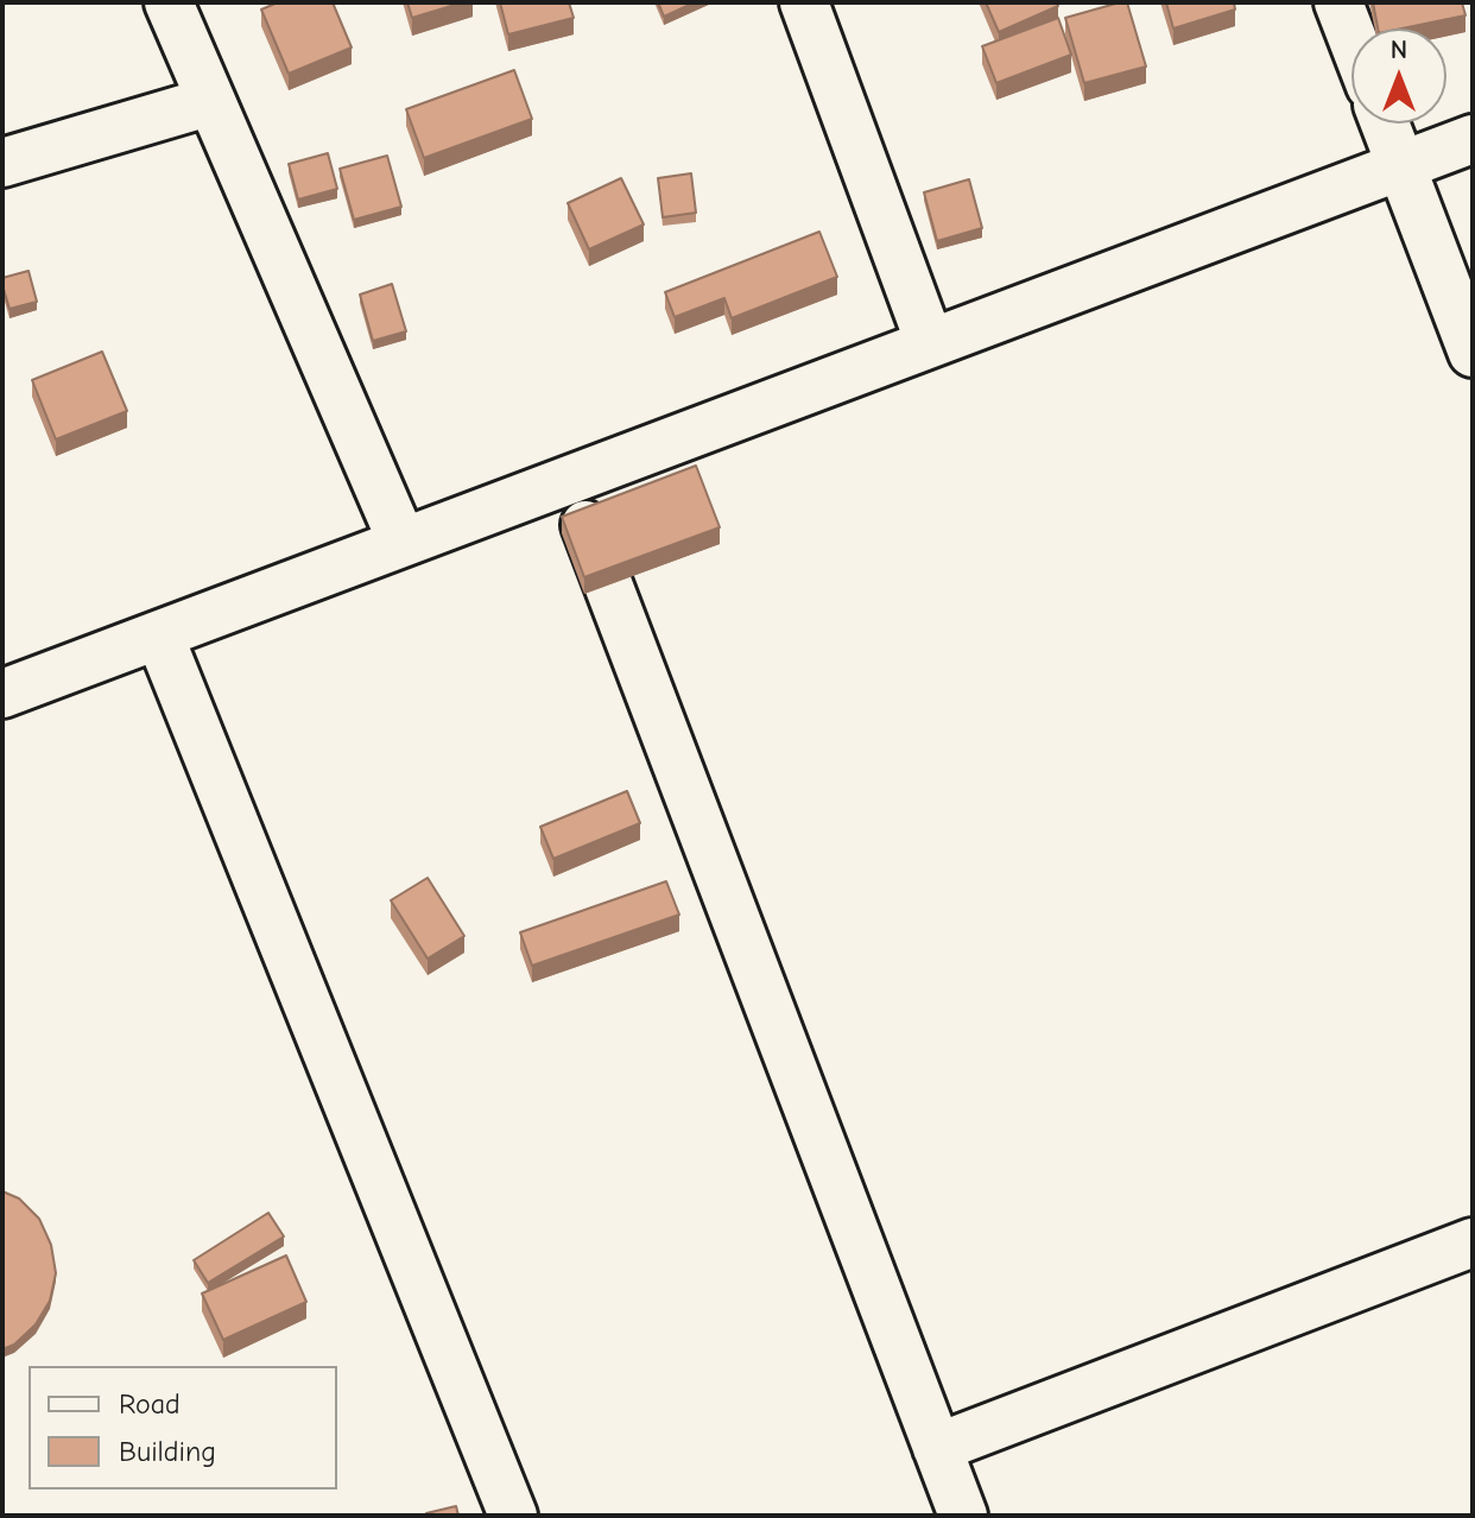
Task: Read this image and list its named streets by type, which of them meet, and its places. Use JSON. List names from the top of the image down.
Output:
{
  "legend": ["Road", "Building"],
  "north": "top"
}
